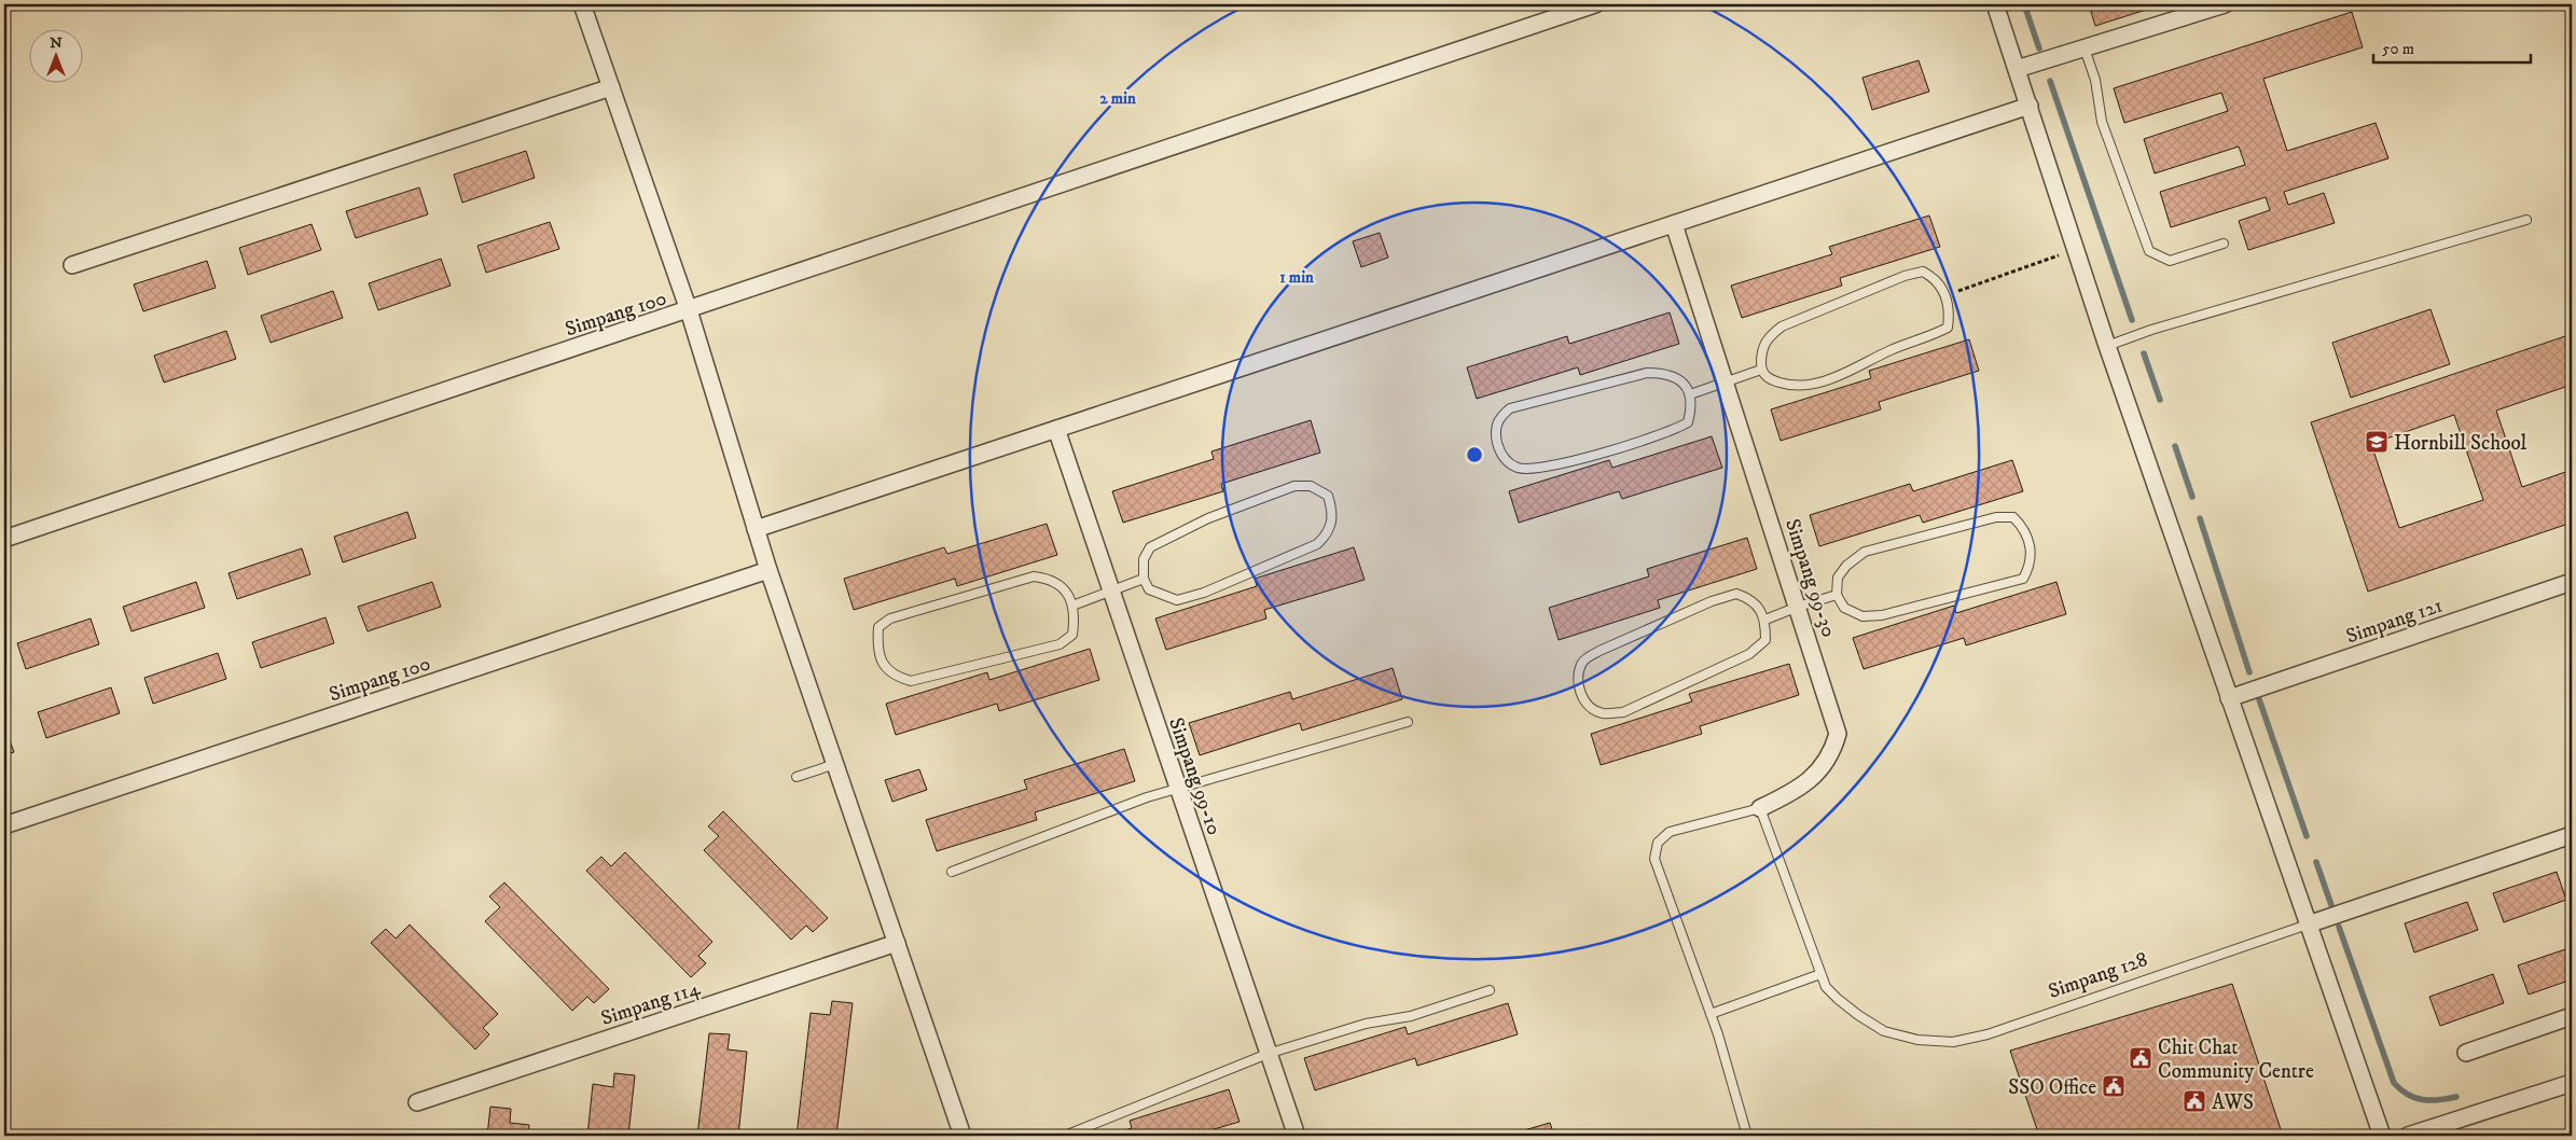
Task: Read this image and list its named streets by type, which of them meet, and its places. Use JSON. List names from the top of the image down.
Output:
{
  "streets": {
    "street": [
      "Simpang 100",
      "Simpang 99-30",
      "Simpang 121",
      "Simpang 99-10",
      "Simpang 128",
      "Simpang 114"
    ]
  },
  "crossings": [
    ["Simpang 99-30", "Simpang 128"]
  ],
  "places": {
    "school or university": ["Hornbill School"],
    "public building": ["Chit Chat Community Centre", "SSO Office", "AWS"]
  },
  "scale_bar": "50 m",
  "north": "top",
  "rings": ["2 min", "1 min"]
}
